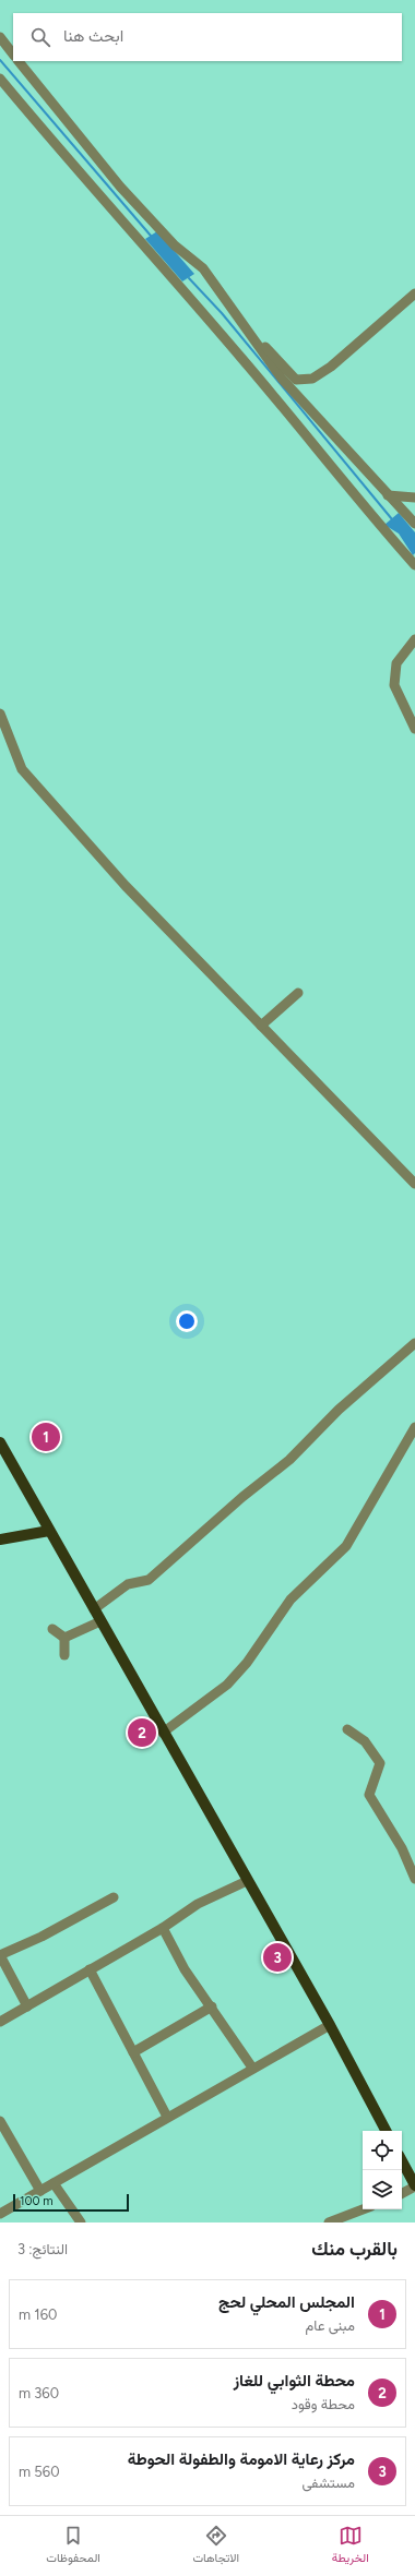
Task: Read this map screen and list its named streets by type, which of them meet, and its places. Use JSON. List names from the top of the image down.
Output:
{
  "scale_bar": "100 m",
  "page": {
    "search": "ابحث هنا",
    "pins": ["1", "2", "3"],
    "scale": "100 m",
    "heading": ["بالقرب منك", "النتائج: 3"],
    "list": [
      {
        "mark": "1",
        "name": "المجلس المحلي لحج",
        "note": "مبنى عام",
        "value": "160 m"
      },
      {
        "mark": "2",
        "name": "محطة الثوابي للغاز",
        "note": "محطة وقود",
        "value": "360 m"
      },
      {
        "mark": "3",
        "name": "مركز رعاية الامومة والطفولة الحوطة",
        "note": "مستشفى",
        "value": "560 m"
      }
    ],
    "nav": ["الخريطة", "الاتجاهات", "المحفوظات"]
  }
}
